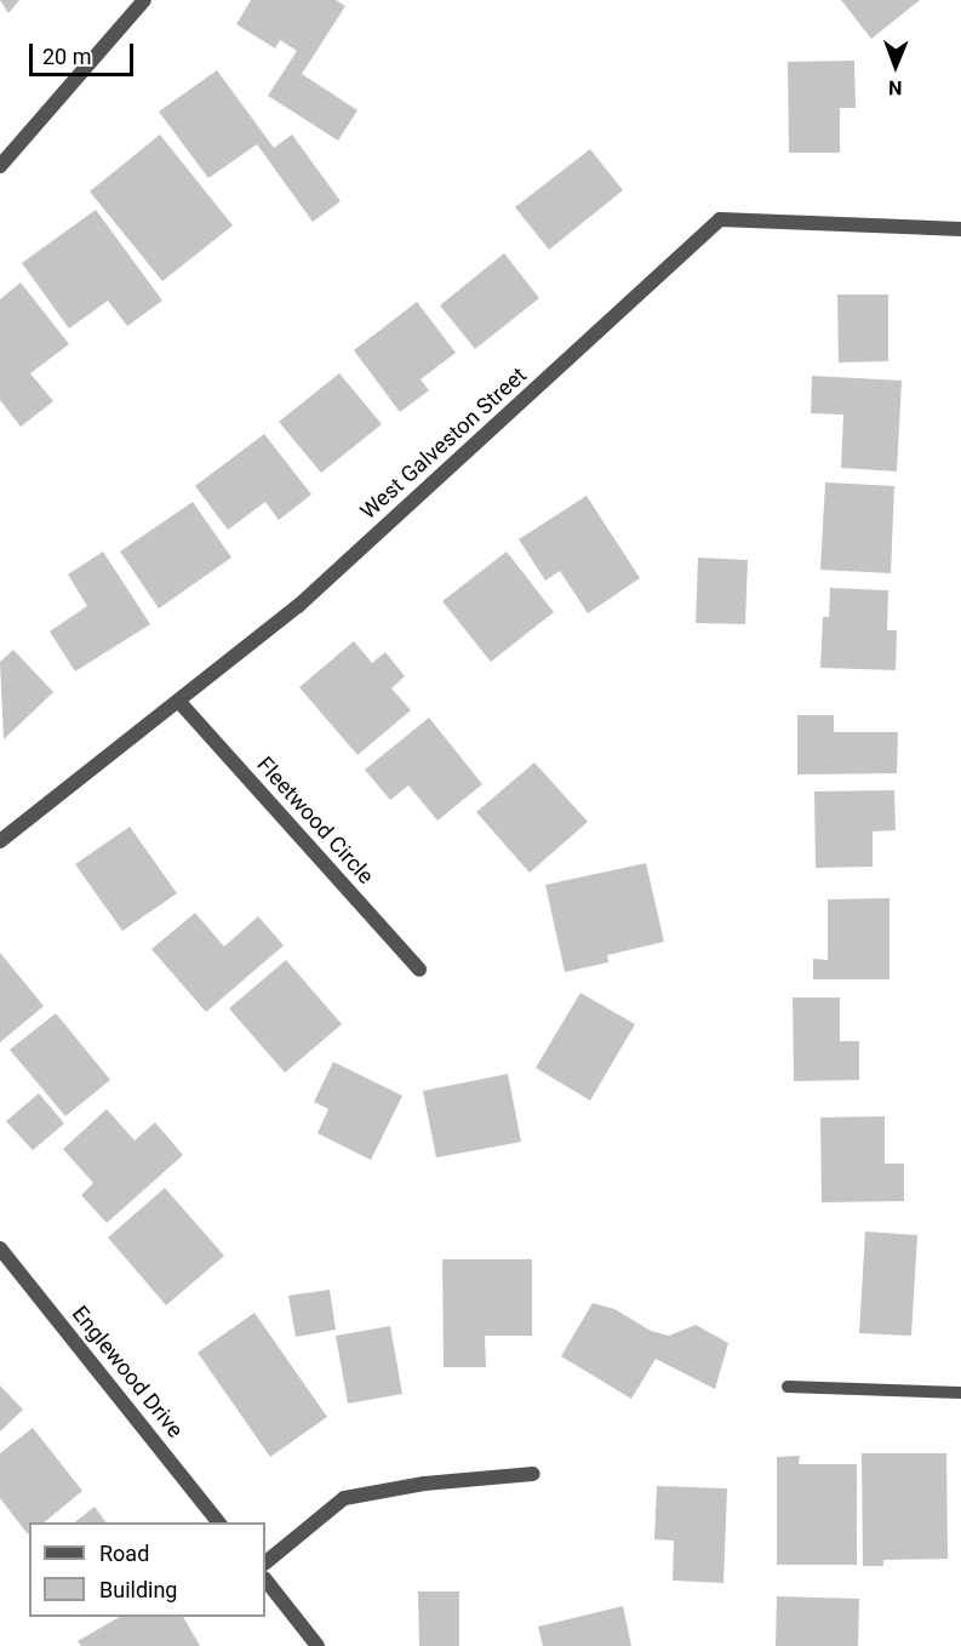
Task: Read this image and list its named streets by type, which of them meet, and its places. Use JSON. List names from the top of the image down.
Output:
{
  "streets": {
    "street": ["West Galveston Street", "Fleetwood Circle", "Englewood Drive"]
  },
  "crossings": [
    ["West Galveston Street", "Fleetwood Circle"]
  ],
  "legend": ["Road", "Building"],
  "scale_bar": "20 m",
  "north": "bottom"
}
